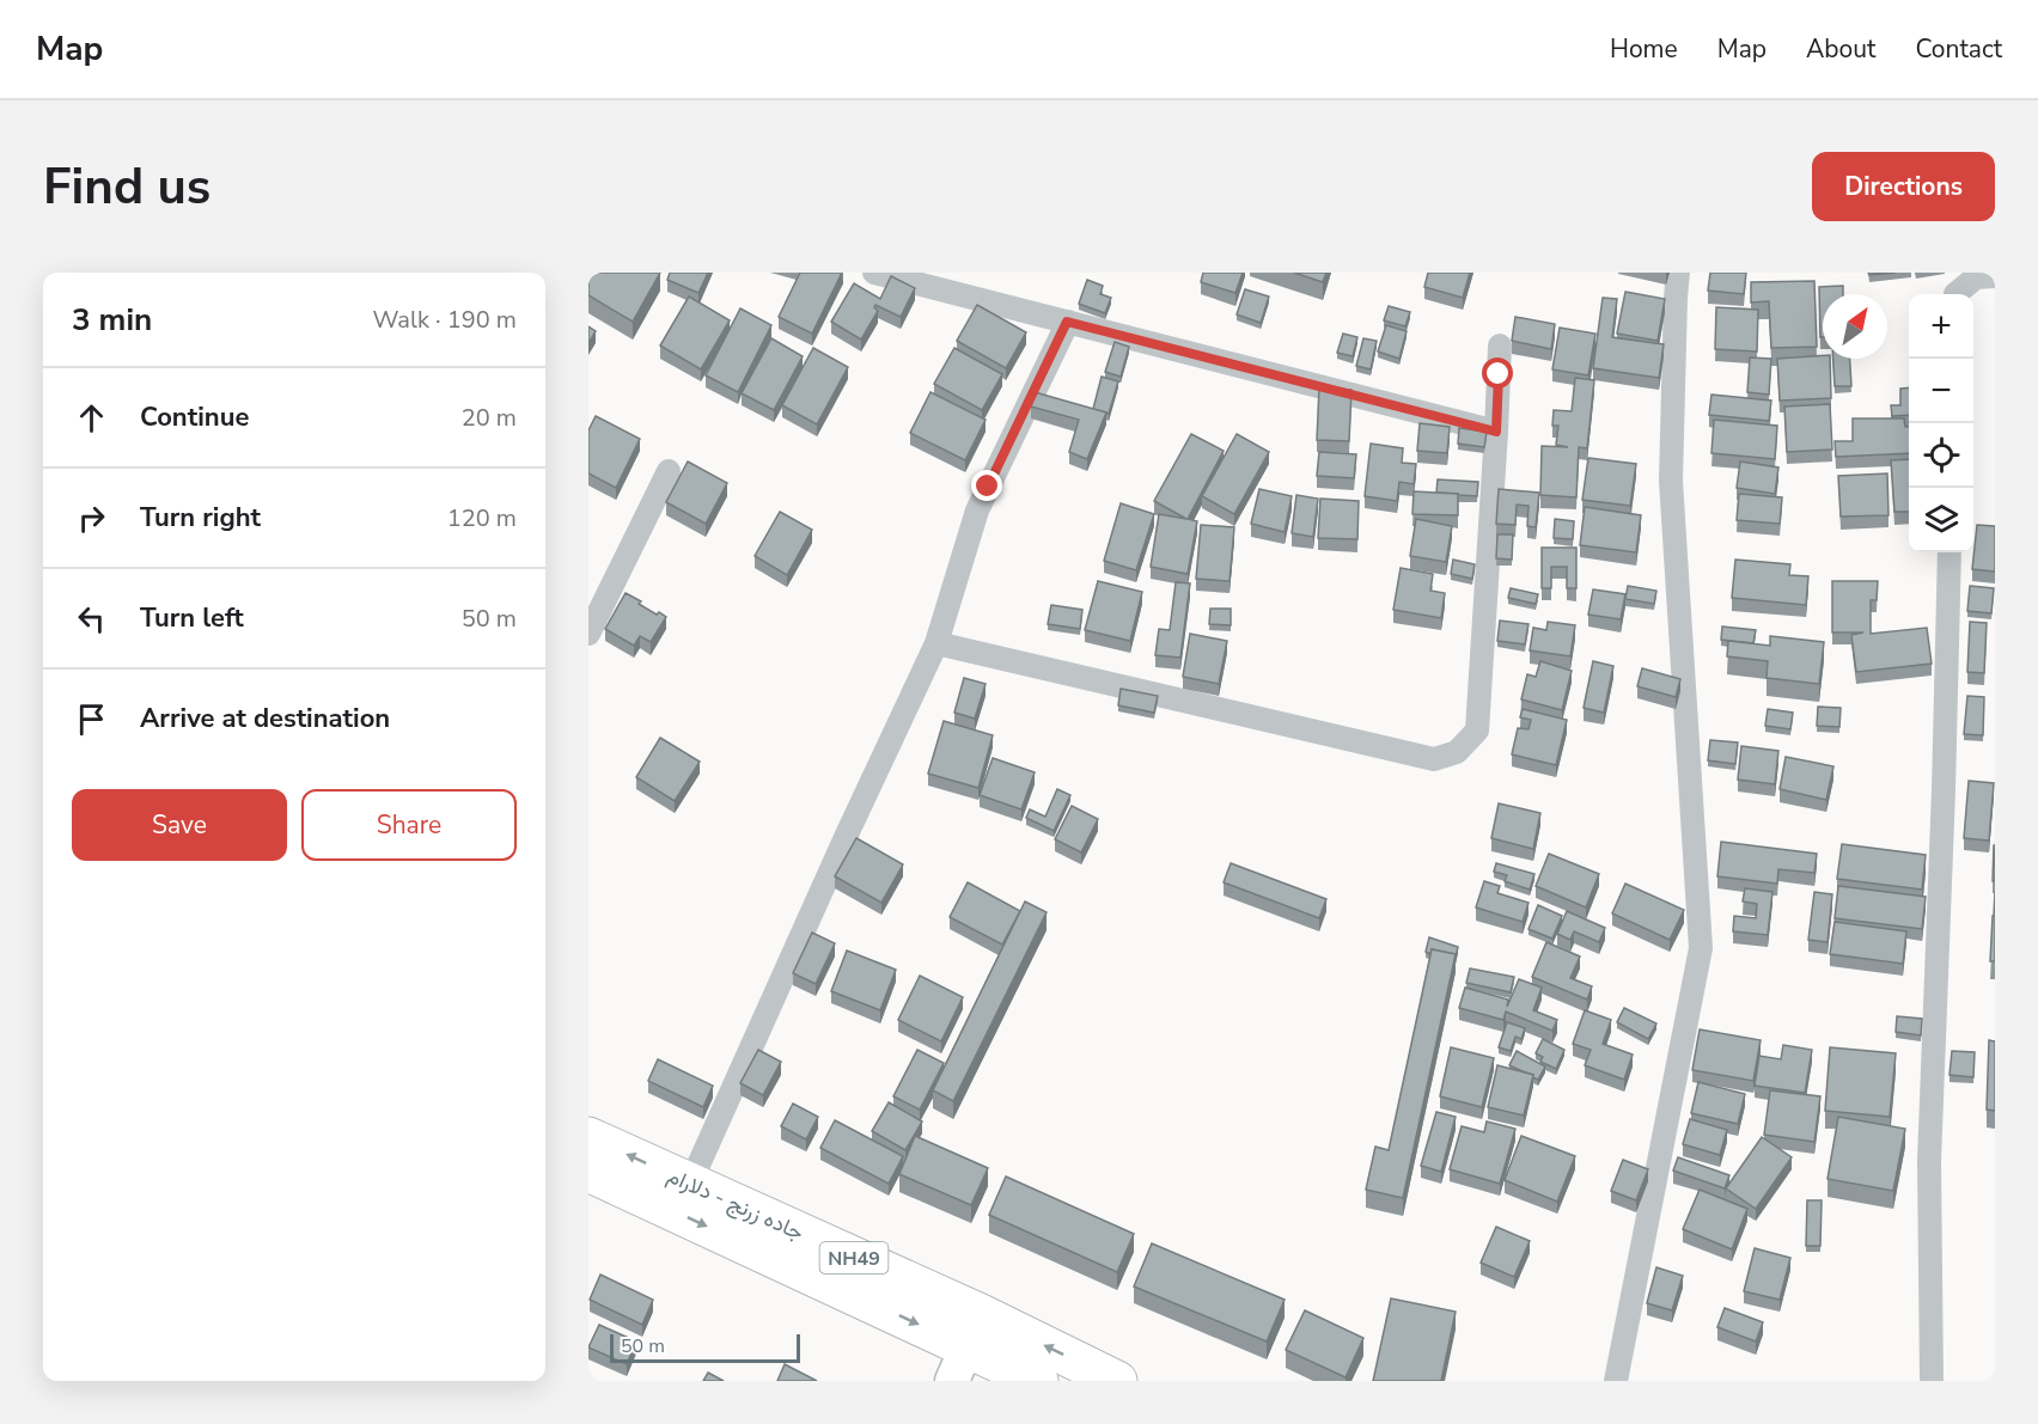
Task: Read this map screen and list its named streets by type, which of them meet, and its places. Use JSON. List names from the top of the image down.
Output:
{
  "streets": {
    "highway": ["جاده زرنج - دلارام", "NH49"]
  },
  "scale_bar": "50 m",
  "north": "top right",
  "page": {
    "header": "Map",
    "nav": [
      "Home",
      "Map",
      "About",
      "Contact"
    ],
    "buttons": [
      "Directions",
      ["Save", "Share"]
    ],
    "title": "Find us",
    "heading": ["3 min", "Walk · 190 m"],
    "map_buttons": ["+", "−"],
    "list": [
      ["Continue", "20 m"],
      ["Turn right", "120 m"],
      ["Turn left", "50 m"],
      "Arrive at destination"
    ],
    "scale": "50 m"
  }
}
